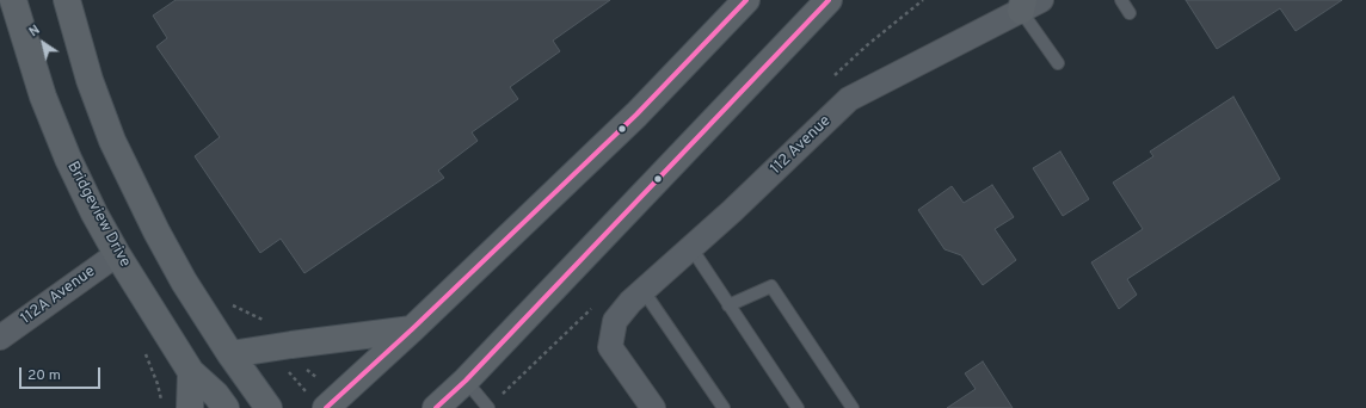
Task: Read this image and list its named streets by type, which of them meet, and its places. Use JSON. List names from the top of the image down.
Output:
{
  "streets": {
    "main road": ["Bridgeview Drive"],
    "street": ["112 Avenue", "112A Avenue"]
  },
  "crossings": [
    ["Bridgeview Drive", "112A Avenue"]
  ],
  "scale_bar": "20 m",
  "north": "top left"
}
